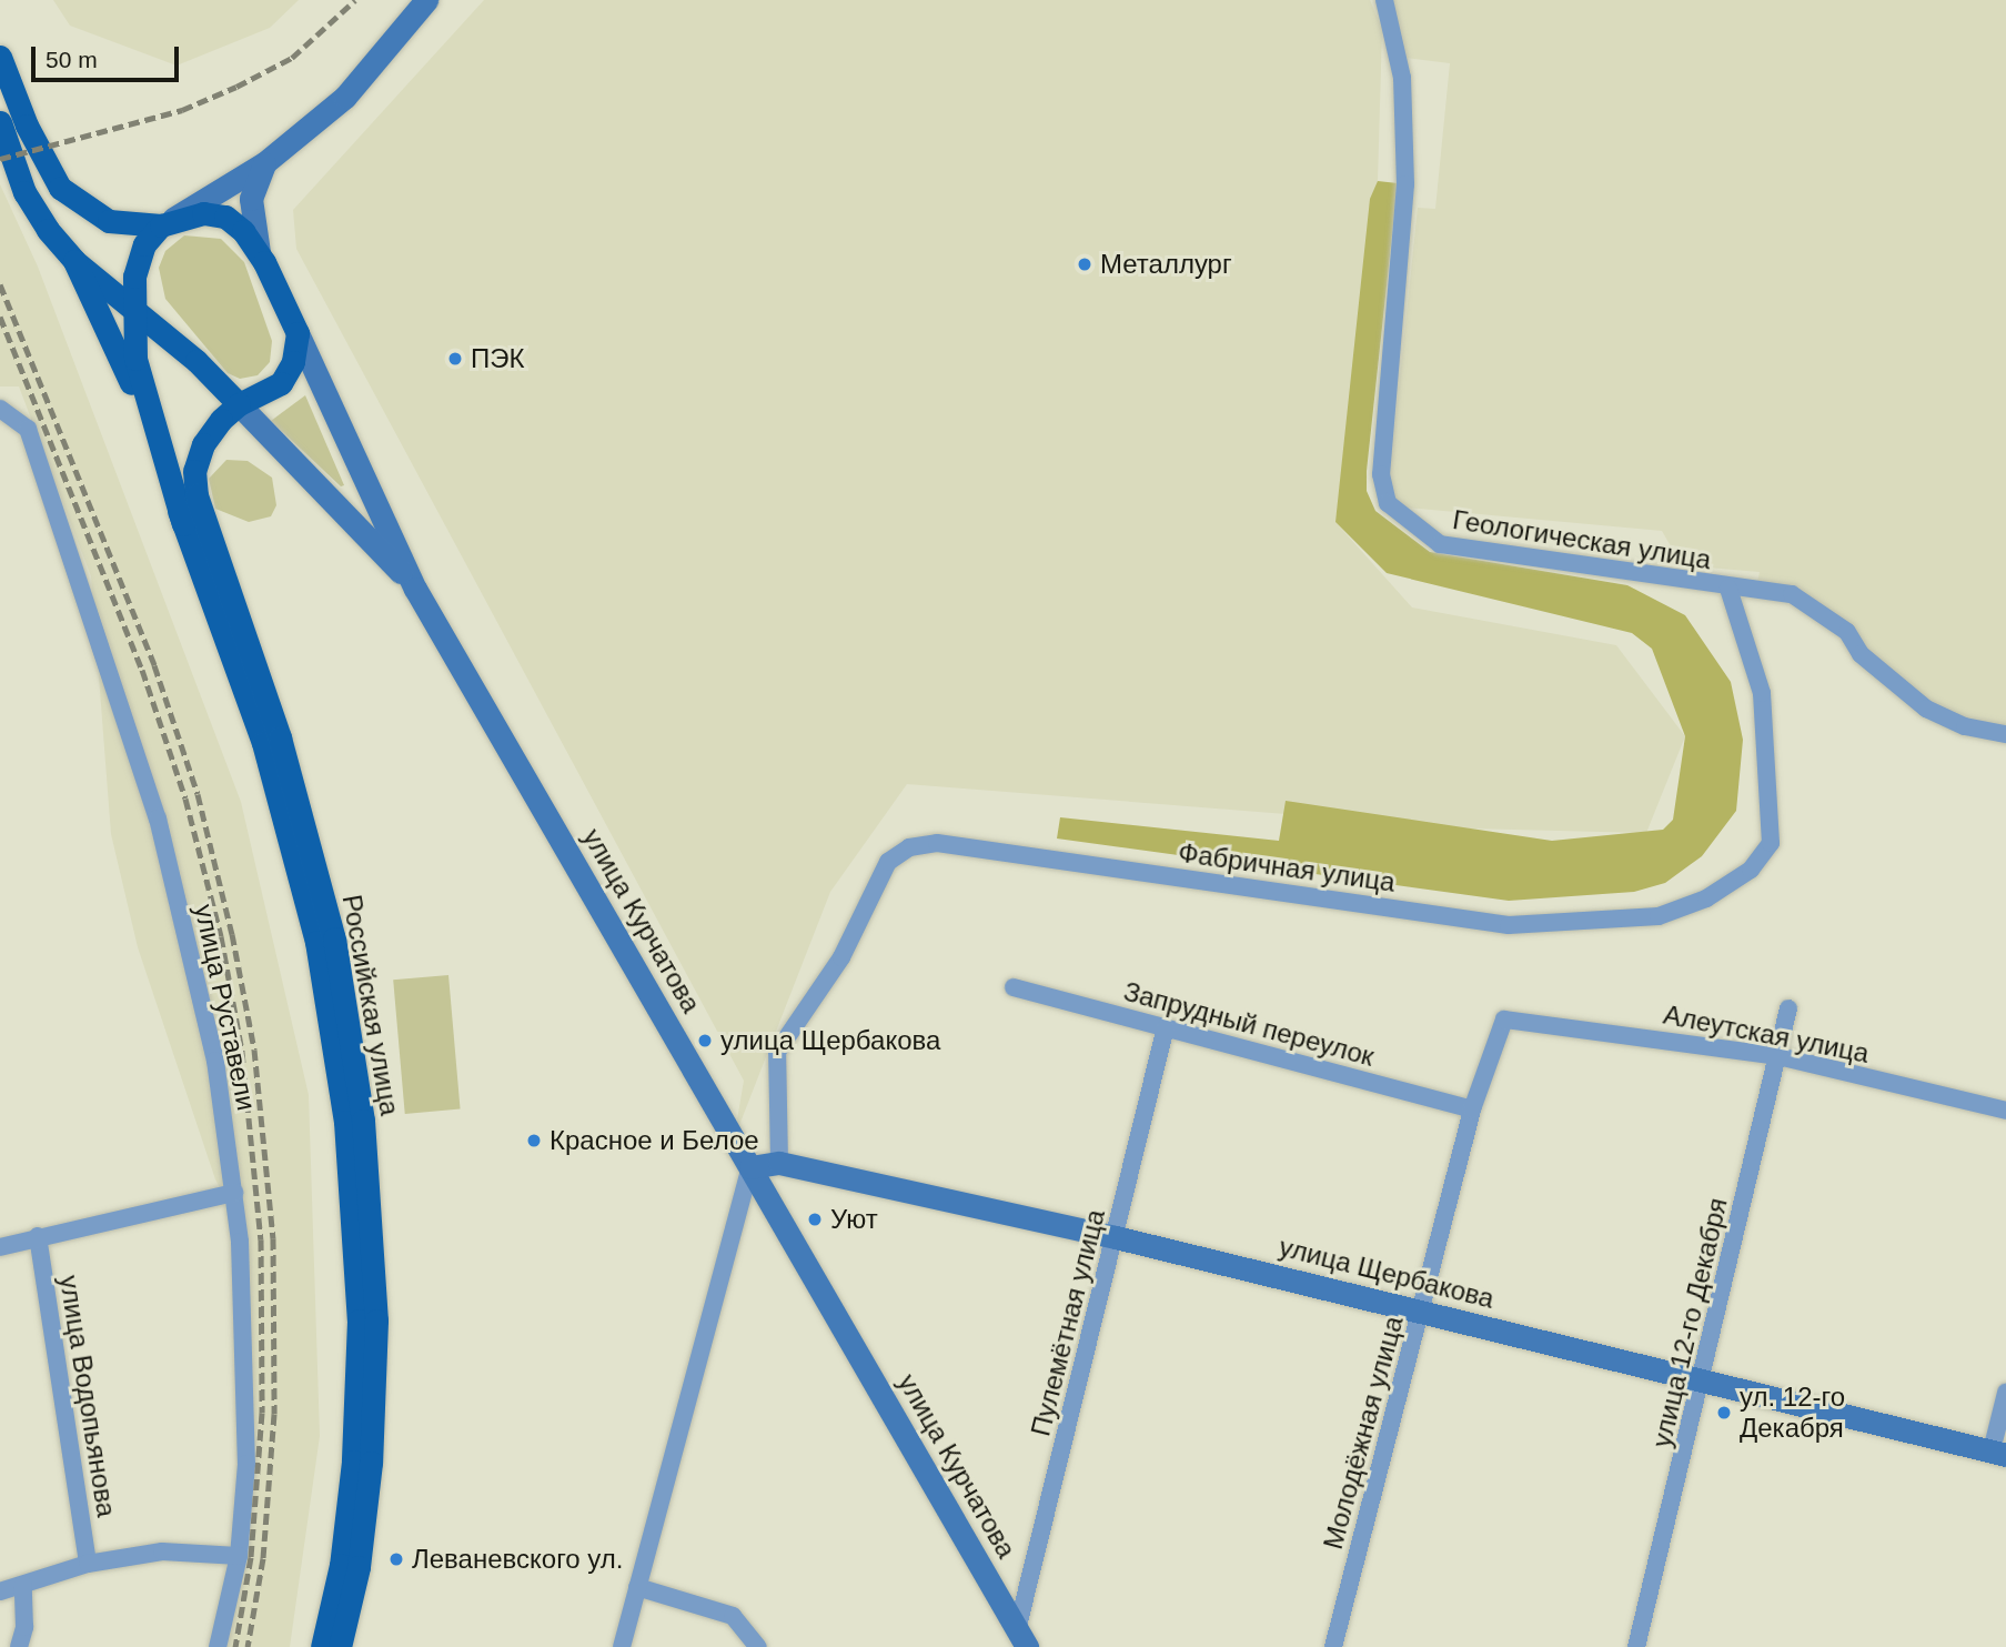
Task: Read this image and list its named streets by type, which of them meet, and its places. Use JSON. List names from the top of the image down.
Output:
{
  "streets": {
    "main road": ["Российская улица"],
    "street": [
      "Геологическая улица",
      "Фабричная улица",
      "улица Курчатова",
      "улица Руставели",
      "Запрудный переулок",
      "Алеутская улица",
      "улица Щербакова",
      "Пулемётная улица",
      "улица 12-го Декабря",
      "улица Водопьянова",
      "Молодёжная улица"
    ]
  },
  "crossings": [
    ["Геологическая улица", "Фабричная улица"],
    ["Фабричная улица", "улица Щербакова"],
    ["улица Курчатова", "Российская улица"],
    ["улица Курчатова", "улица Щербакова"],
    ["улица Курчатова", "Пулемётная улица"],
    ["Запрудный переулок", "Пулемётная улица"],
    ["Запрудный переулок", "Молодёжная улица"],
    ["Алеутская улица", "улица 12-го Декабря"],
    ["Алеутская улица", "Молодёжная улица"],
    ["улица Щербакова", "Пулемётная улица"],
    ["улица Щербакова", "улица 12-го Декабря"],
    ["улица Щербакова", "Молодёжная улица"]
  ],
  "places": [
    "Металлург",
    "ПЭК",
    "улица Щербакова",
    "Красное и Белое",
    "Уют",
    "ул. 12-го Декабря",
    "Леваневского ул."
  ],
  "scale_bar": "50 m"
}
